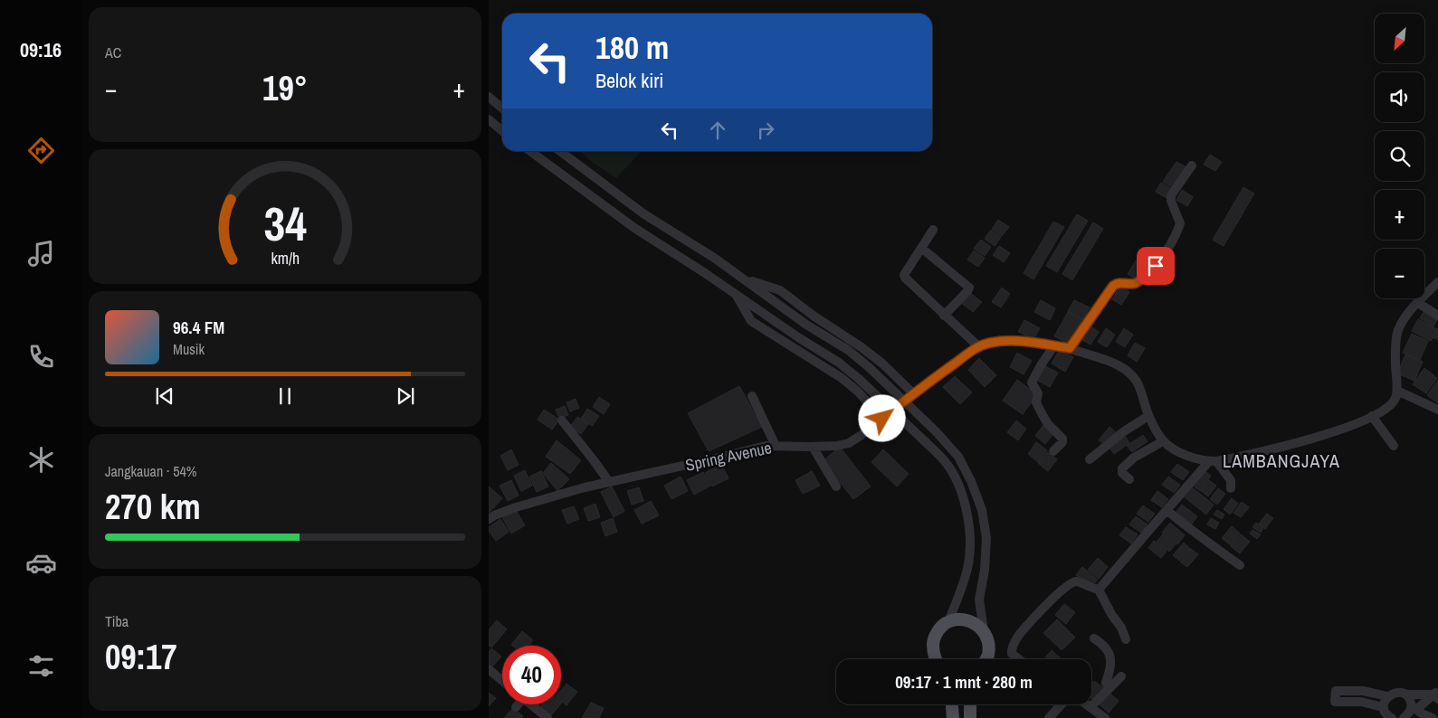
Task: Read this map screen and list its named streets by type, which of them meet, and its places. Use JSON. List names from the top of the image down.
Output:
{
  "streets": {
    "street": ["Spring Avenue"]
  },
  "districts": ["LAMBANGJAYA"],
  "north": "bottom left",
  "page": {
    "tabs": "09:16",
    "tile": [
      "AC",
      ["Jangkauan · 54%", "270 km"],
      ["Tiba", "09:17"]
    ],
    "map_buttons": ["+", "−"],
    "turn": ["180 m", "Belok kiri"],
    "heat": ["−", "19°", "+"],
    "song": ["96.4 FM", "Musik"],
    "limit": "40",
    "trip": "09:17 · 1 mnt · 280 m",
    "gauge": ["34", "km/h"]
  }
}
